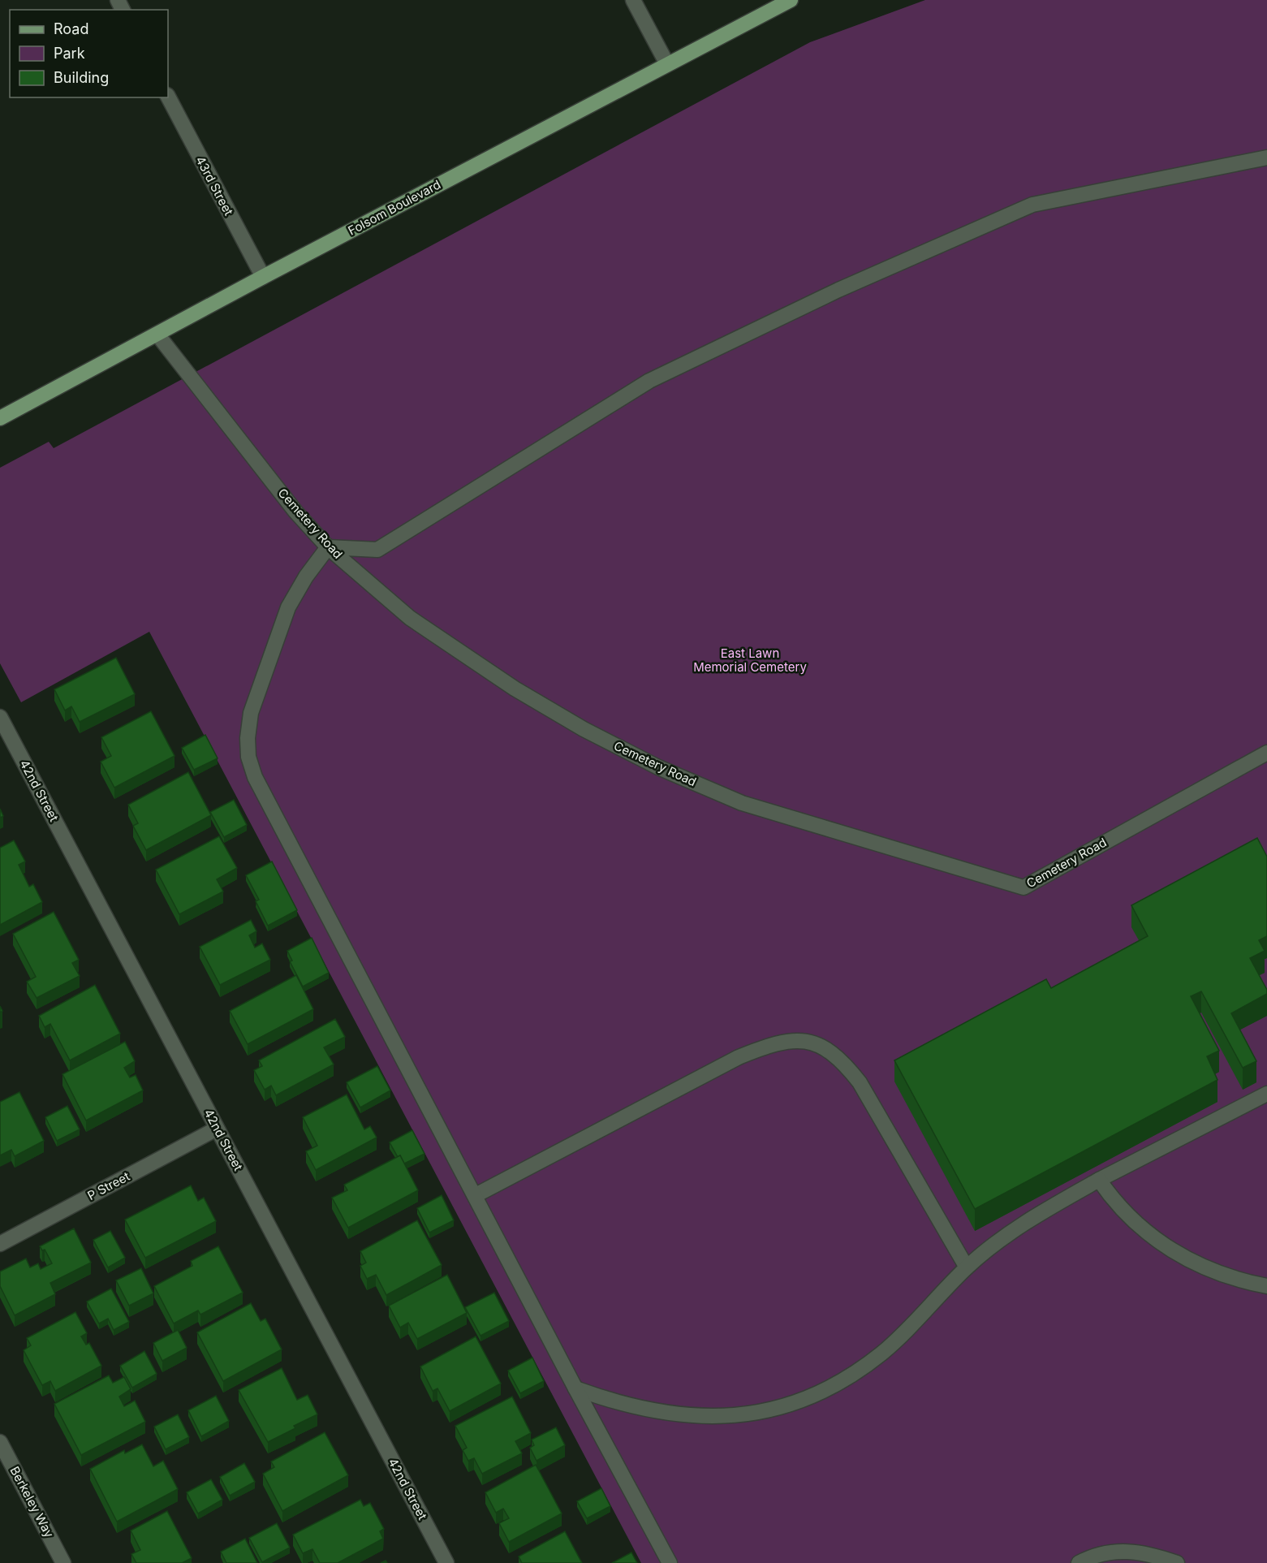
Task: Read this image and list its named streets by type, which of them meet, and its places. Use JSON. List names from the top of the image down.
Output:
{
  "streets": {
    "main road": ["Folsom Boulevard"],
    "street": [
      "43rd Street",
      "Cemetery Road",
      "42nd Street",
      "P Street",
      "Berkeley Way"
    ]
  },
  "crossings": [
    ["43rd Street", "Folsom Boulevard"],
    ["Folsom Boulevard", "Cemetery Road"],
    ["42nd Street", "P Street"]
  ],
  "parks": ["East Lawn Memorial Cemetery"],
  "legend": ["Road", "Park", "Building"]
}
